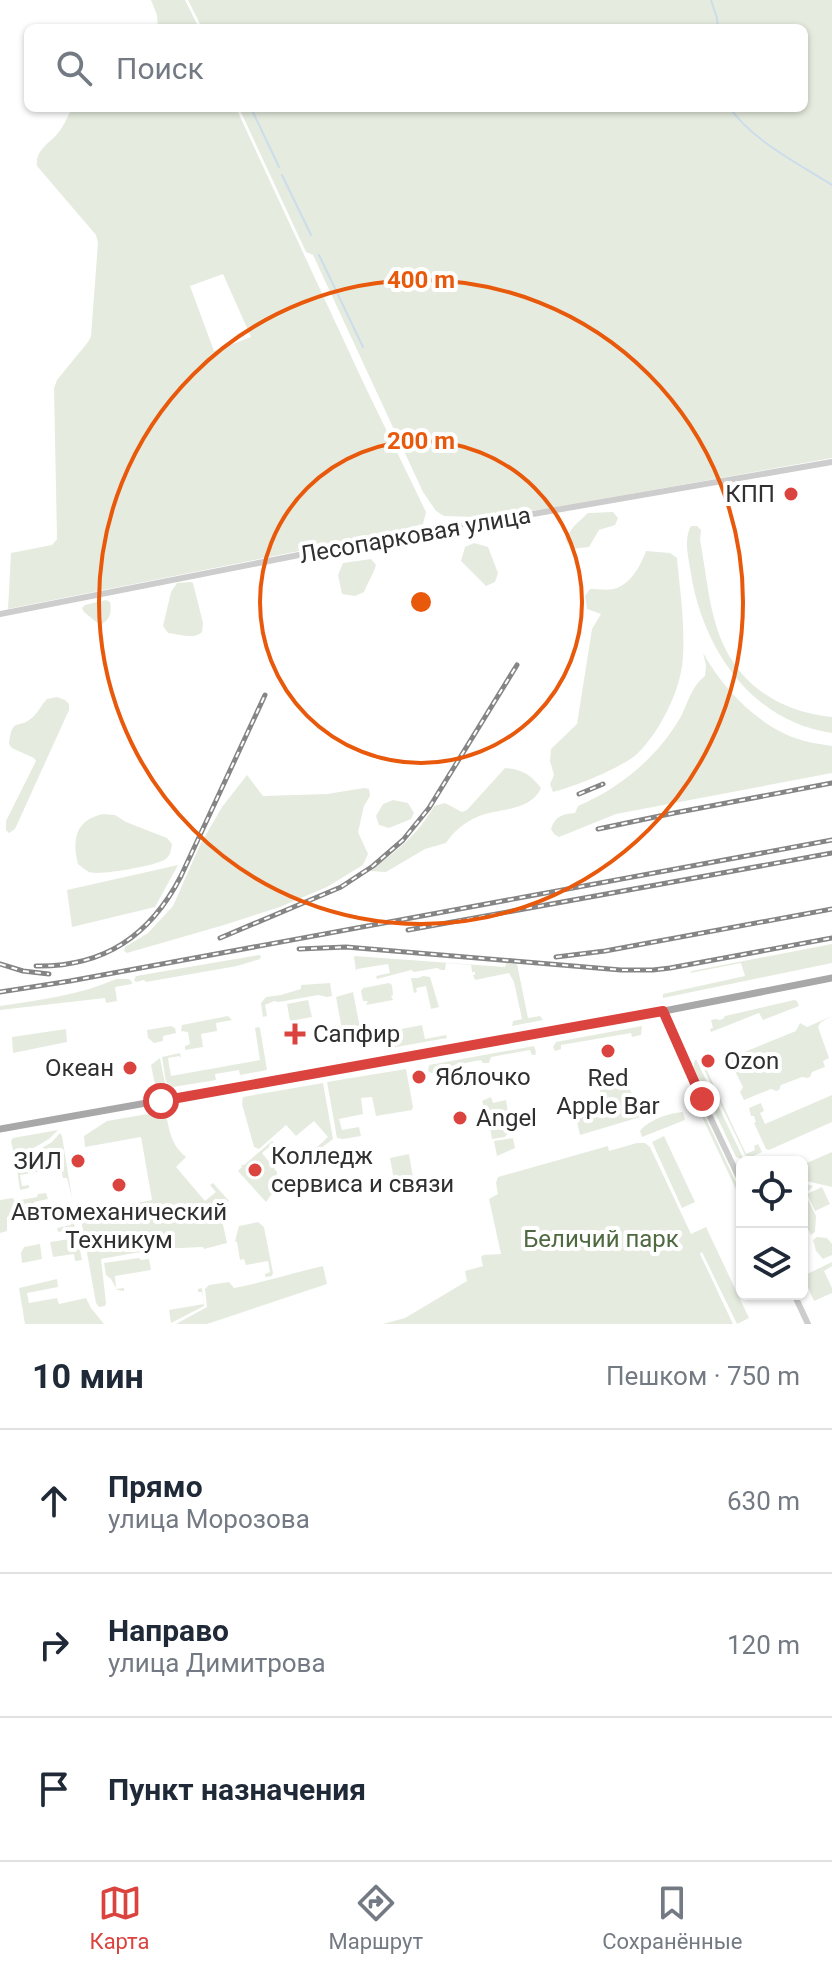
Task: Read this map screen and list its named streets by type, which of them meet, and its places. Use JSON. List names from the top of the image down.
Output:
{
  "streets": {
    "street": ["Лесопарковая улица"]
  },
  "parks": ["Беличий парк"],
  "places": {
    "other": [
      "КПП",
      "Red Apple Bar",
      "Ozon",
      "Океан",
      "Яблочко",
      "Angel",
      "ЗИЛ",
      "Колледж сервиса и связи",
      "Автомеханический Техникум"
    ],
    "health": ["Сапфир"]
  },
  "page": {
    "search": "Поиск",
    "heading": ["10 мин", "Пешком · 750 m"],
    "list": [
      ["Прямо", "улица Морозова", "630 m"],
      ["Направо", "улица Димитрова", "120 m"],
      "Пункт назначения"
    ],
    "nav": ["Карта", "Маршрут", "Сохранённые"]
  },
  "rings": ["400 m", "200 m"]
}
